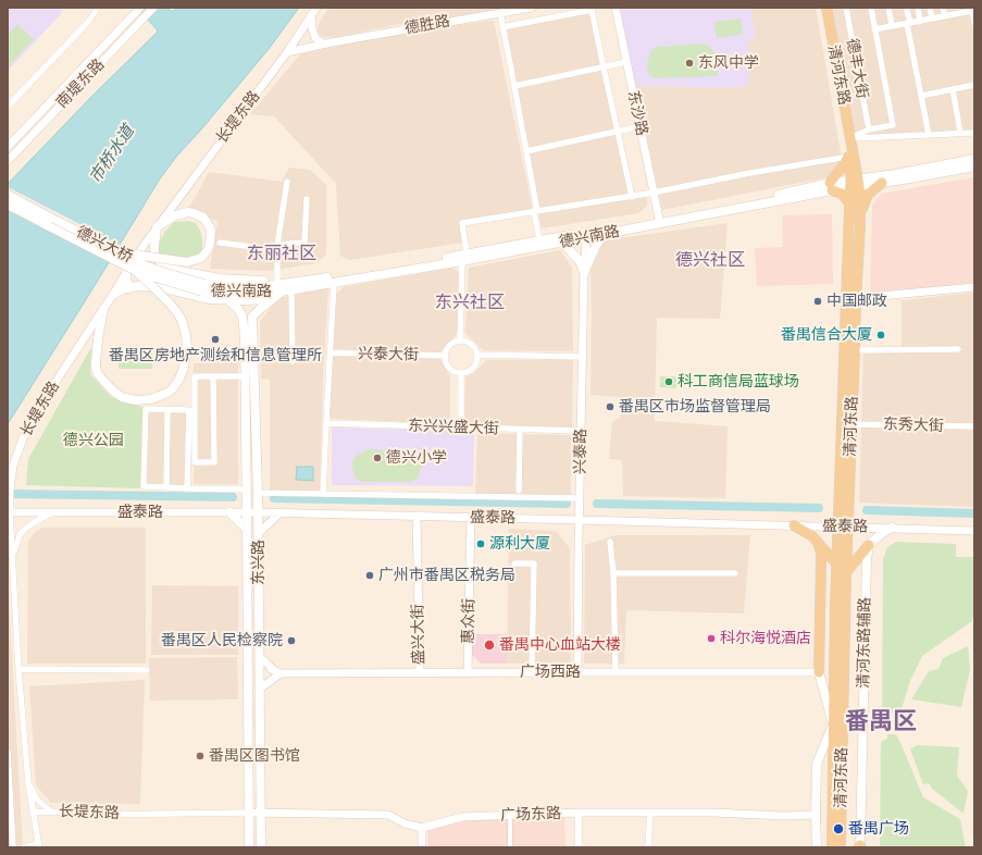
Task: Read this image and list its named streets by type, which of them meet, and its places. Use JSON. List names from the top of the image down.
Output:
{
  "streets": {
    "main road": [
      "清河东路",
      "德兴南路",
      "德兴大桥",
      "东兴路",
      "清河东路辅路"
    ],
    "street": [
      "德胜路",
      "德丰大街",
      "南堤东路",
      "东沙路",
      "长堤东路",
      "兴泰大街",
      "东秀大街",
      "东兴兴盛大街",
      "兴泰路",
      "盛泰路",
      "惠众街",
      "盛兴大街",
      "广场西路",
      "广场东路"
    ]
  },
  "crossings": [
    ["德胜路", "长堤东路"],
    ["清河东路", "德兴南路"],
    ["清河东路", "东秀大街"],
    ["清河东路", "盛泰路"],
    ["东沙路", "德兴南路"],
    ["长堤东路", "盛泰路"],
    ["长堤东路", "东兴路"],
    ["长堤东路", "广场东路"],
    ["德兴南路", "德兴大桥"],
    ["德兴南路", "兴泰路"],
    ["德兴南路", "东兴路"],
    ["东兴兴盛大街", "兴泰路"],
    ["兴泰路", "盛泰路"],
    ["兴泰路", "广场西路"],
    ["盛泰路", "东兴路"],
    ["盛泰路", "惠众街"],
    ["盛泰路", "盛兴大街"],
    ["东兴路", "广场东路"],
    ["惠众街", "广场西路"],
    ["盛兴大街", "广场西路"]
  ],
  "districts": [
    "东丽社区",
    "德兴社区",
    "东兴社区",
    "番禺区"
  ],
  "water": ["市桥水道"],
  "parks": ["德兴公园"],
  "places": [
    "东风中学",
    "中国邮政",
    "番禺信合大厦",
    "番禺区房地产测绘和信息管理所",
    "科工商信局蓝球场",
    "番禺区市场监督管理局",
    "德兴小学",
    "源利大厦",
    "广州市番禺区税务局",
    "科尔海悦酒店",
    "番禺区人民检察院",
    "番禺中心血站大楼",
    "番禺区图书馆",
    "番禺广场"
  ]
}
